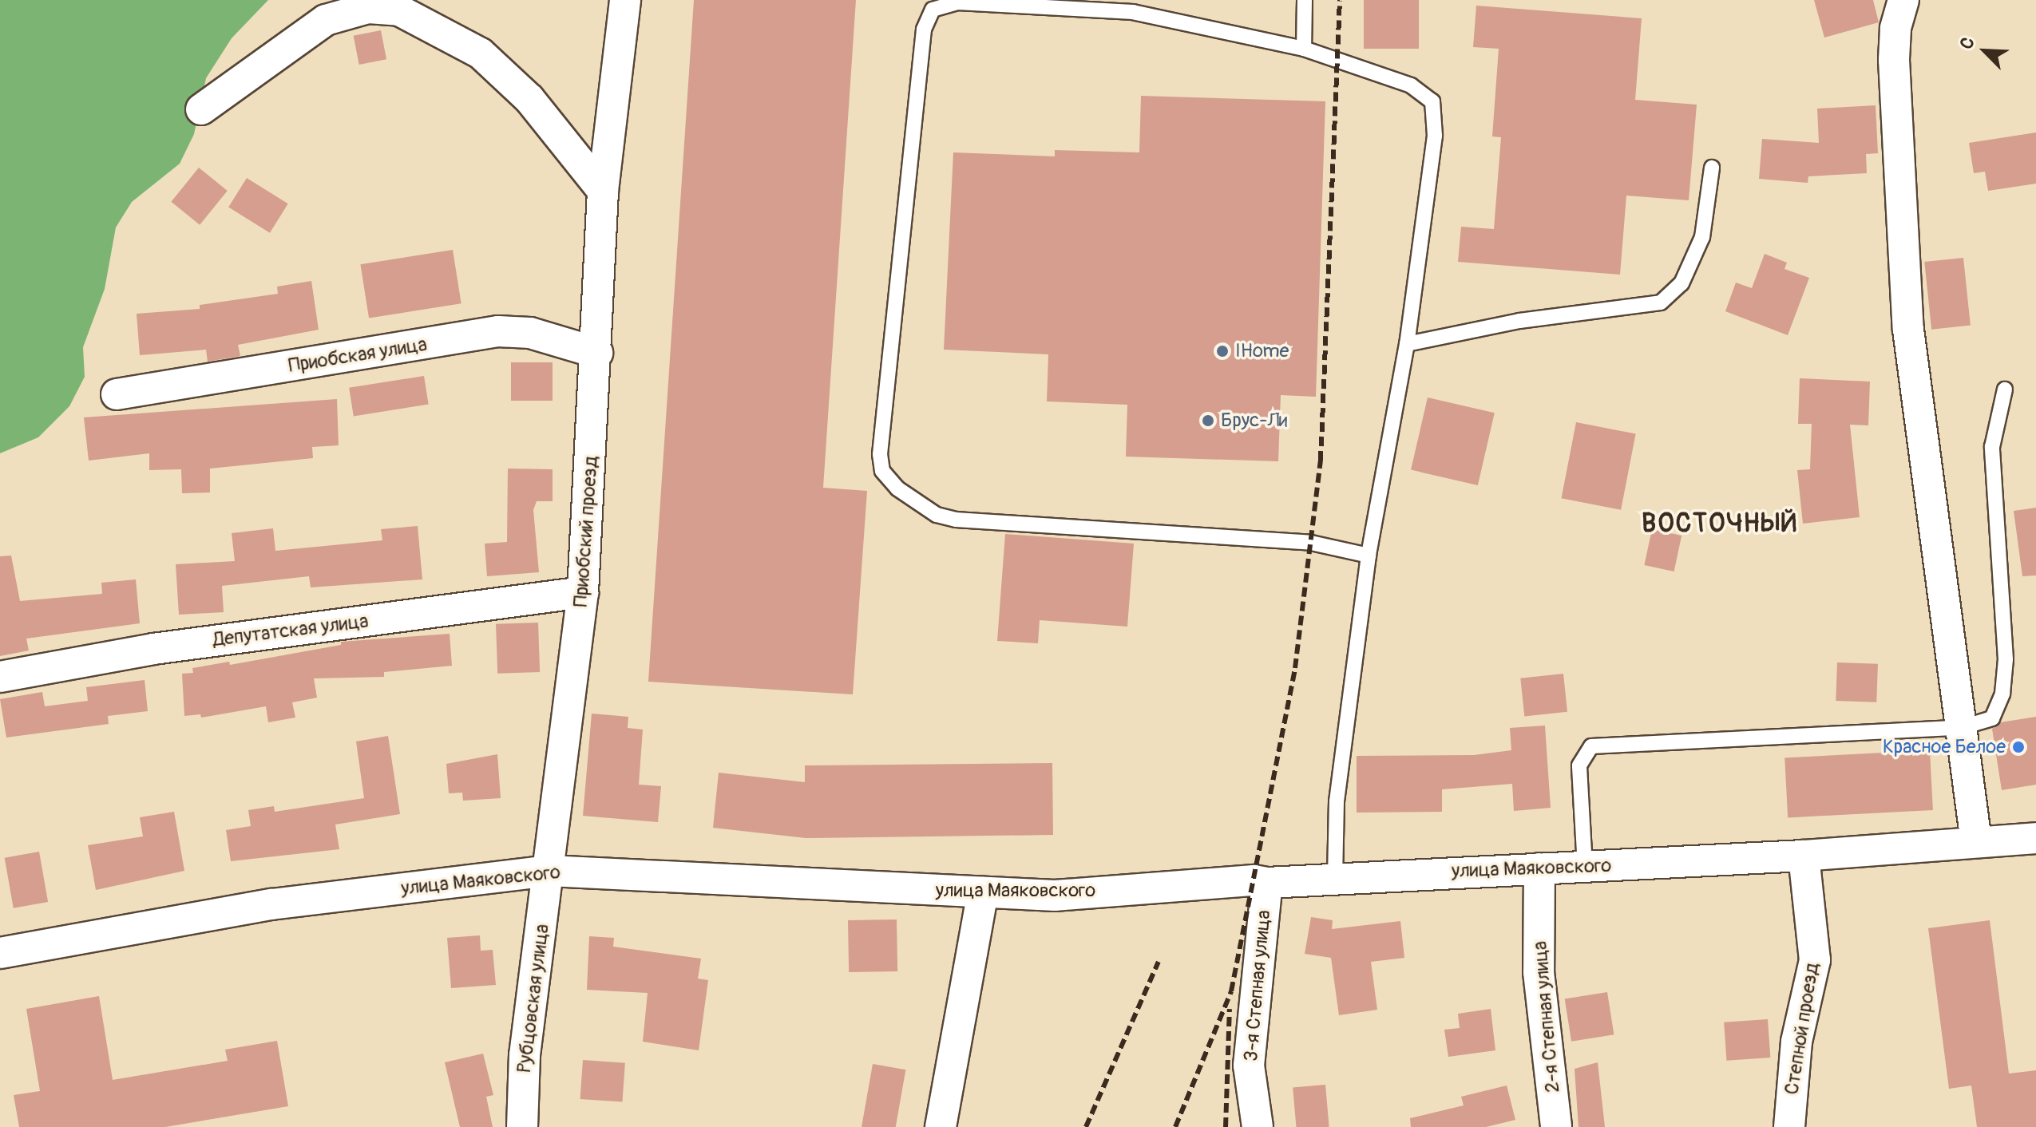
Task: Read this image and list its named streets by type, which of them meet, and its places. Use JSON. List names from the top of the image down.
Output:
{
  "streets": {
    "street": [
      "Приобская улица",
      "Приобский проезд",
      "Депутатская улица",
      "улица Маяковского",
      "3-я Степная улица",
      "Рубцовская улица",
      "2-я Степная улица",
      "Степной проезд"
    ]
  },
  "crossings": [
    ["Приобская улица", "Приобский проезд"],
    ["Приобский проезд", "Депутатская улица"],
    ["Приобский проезд", "улица Маяковского"],
    ["Приобский проезд", "Рубцовская улица"],
    ["улица Маяковского", "3-я Степная улица"],
    ["улица Маяковского", "Рубцовская улица"],
    ["улица Маяковского", "2-я Степная улица"],
    ["улица Маяковского", "Степной проезд"]
  ],
  "districts": ["ВОСТОЧНЫЙ"],
  "places": ["IHome", "Брус-Ли", "Красное Белое"],
  "north": "top left"
}
